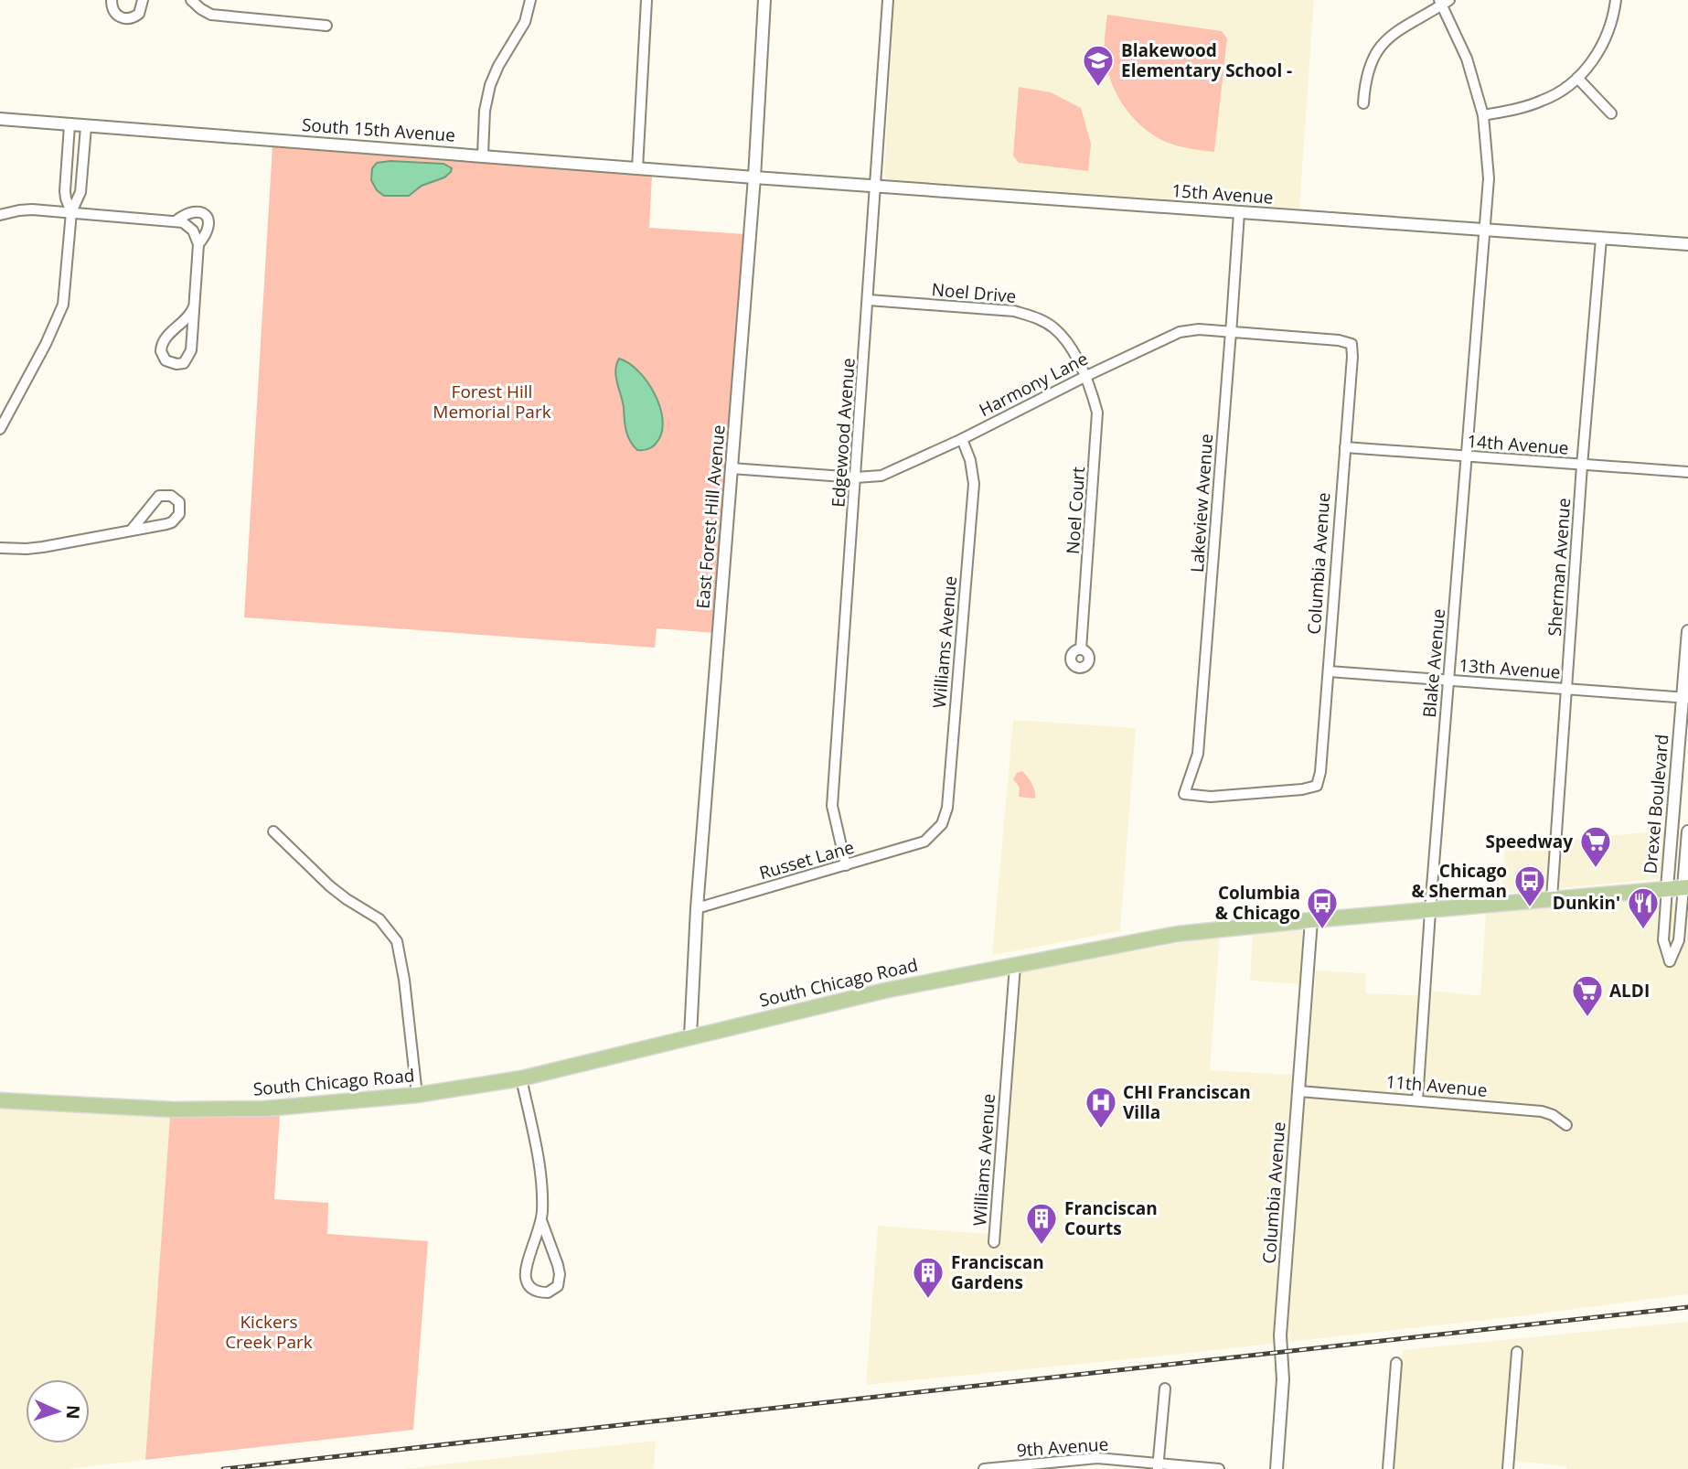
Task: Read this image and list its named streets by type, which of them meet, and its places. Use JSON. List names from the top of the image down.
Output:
{
  "streets": {
    "main road": ["South Chicago Road"],
    "street": [
      "South 15th Avenue",
      "15th Avenue",
      "Noel Drive",
      "Harmony Lane",
      "Edgewood Avenue",
      "14th Avenue",
      "Lakeview Avenue",
      "Noel Court",
      "East Forest Hill Avenue",
      "Columbia Avenue",
      "Sherman Avenue",
      "Williams Avenue",
      "Blake Avenue",
      "13th Avenue",
      "Drexel Boulevard",
      "Russet Lane",
      "11th Avenue",
      "9th Avenue"
    ]
  },
  "crossings": [
    ["South 15th Avenue", "15th Avenue"],
    ["South 15th Avenue", "East Forest Hill Avenue"],
    ["15th Avenue", "Edgewood Avenue"],
    ["15th Avenue", "Lakeview Avenue"],
    ["15th Avenue", "East Forest Hill Avenue"],
    ["15th Avenue", "Sherman Avenue"],
    ["15th Avenue", "Blake Avenue"],
    ["Noel Drive", "Harmony Lane"],
    ["Noel Drive", "Edgewood Avenue"],
    ["Noel Drive", "Noel Court"],
    ["Harmony Lane", "Edgewood Avenue"],
    ["Harmony Lane", "Lakeview Avenue"],
    ["Harmony Lane", "Noel Court"],
    ["Harmony Lane", "East Forest Hill Avenue"],
    ["Harmony Lane", "Columbia Avenue"],
    ["Harmony Lane", "Williams Avenue"],
    ["Edgewood Avenue", "Russet Lane"],
    ["14th Avenue", "Columbia Avenue"],
    ["14th Avenue", "Sherman Avenue"],
    ["14th Avenue", "Blake Avenue"],
    ["Lakeview Avenue", "Columbia Avenue"],
    ["East Forest Hill Avenue", "Russet Lane"],
    ["East Forest Hill Avenue", "South Chicago Road"],
    ["Columbia Avenue", "13th Avenue"],
    ["Columbia Avenue", "South Chicago Road"],
    ["Columbia Avenue", "11th Avenue"],
    ["Sherman Avenue", "13th Avenue"],
    ["Sherman Avenue", "South Chicago Road"],
    ["Williams Avenue", "Russet Lane"],
    ["Williams Avenue", "South Chicago Road"],
    ["Blake Avenue", "13th Avenue"],
    ["Blake Avenue", "South Chicago Road"],
    ["Blake Avenue", "11th Avenue"],
    ["13th Avenue", "Drexel Boulevard"],
    ["Drexel Boulevard", "South Chicago Road"]
  ],
  "parks": ["Forest Hill Memorial Park", "Kickers Creek Park"],
  "places": {
    "school or university": ["Blakewood Elementary School -"],
    "supermarket": ["Speedway", "ALDI"],
    "bus stop": ["Chicago & Sherman", "Columbia & Chicago"],
    "restaurant": ["Dunkin'"],
    "hospital": ["CHI Franciscan Villa"],
    "building": ["Franciscan Courts", "Franciscan Gardens"]
  },
  "north": "right"
}
